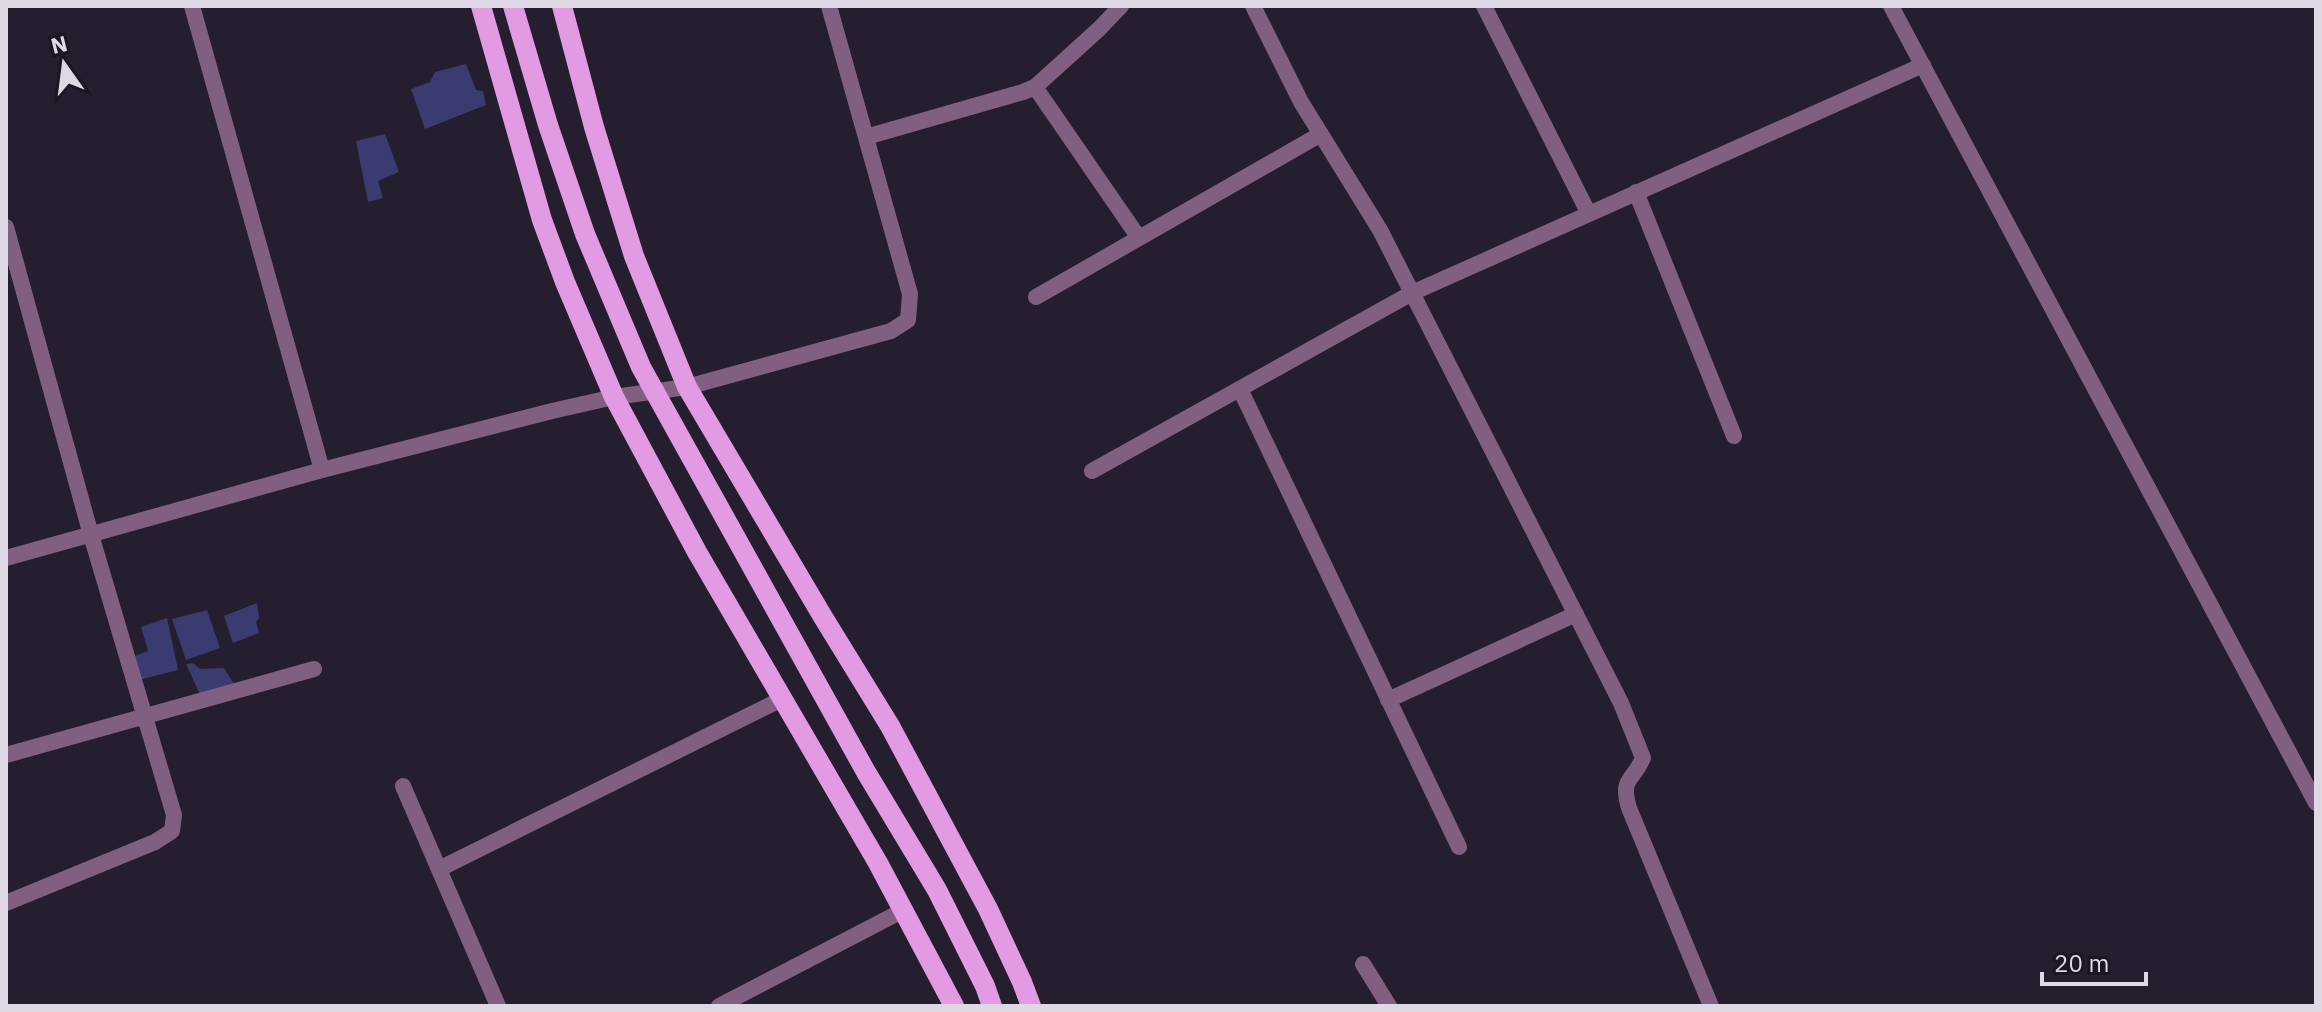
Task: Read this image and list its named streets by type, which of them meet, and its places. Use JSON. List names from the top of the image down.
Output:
{
  "scale_bar": "20 m",
  "north": "top"
}
